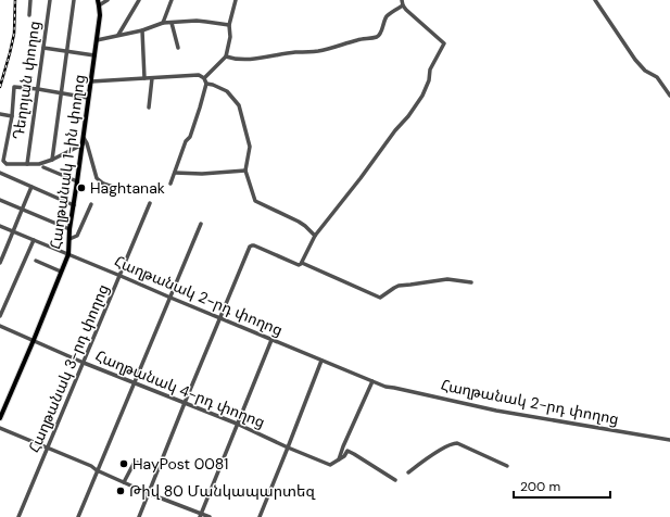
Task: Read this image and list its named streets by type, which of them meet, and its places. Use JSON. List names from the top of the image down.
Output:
{
  "streets": {
    "main road": ["Հաղթանակ 1-ին փողոց"],
    "street": [
      "Դեղոյան փողոց",
      "Հաղթանակ 2-րդ փողոց",
      "Հաղթանակ 3-րդ փողոց",
      "Հաղթանակ 4-րդ փողոց"
    ]
  },
  "crossings": [
    ["Հաղթանակ 1-ին փողոց", "Հաղթանակ 2-րդ փողոց"],
    ["Հաղթանակ 1-ին փողոց", "Հաղթանակ 4-րդ փողոց"],
    ["Հաղթանակ 2-րդ փողոց", "Հաղթանակ 3-րդ փողոց"],
    ["Հաղթանակ 3-րդ փողոց", "Հաղթանակ 4-րդ փողոց"]
  ],
  "places": ["Haghtanak", "HayPost 0081", "Թիվ 80 Մանկապարտեզ"],
  "scale_bar": "200 m"
}
